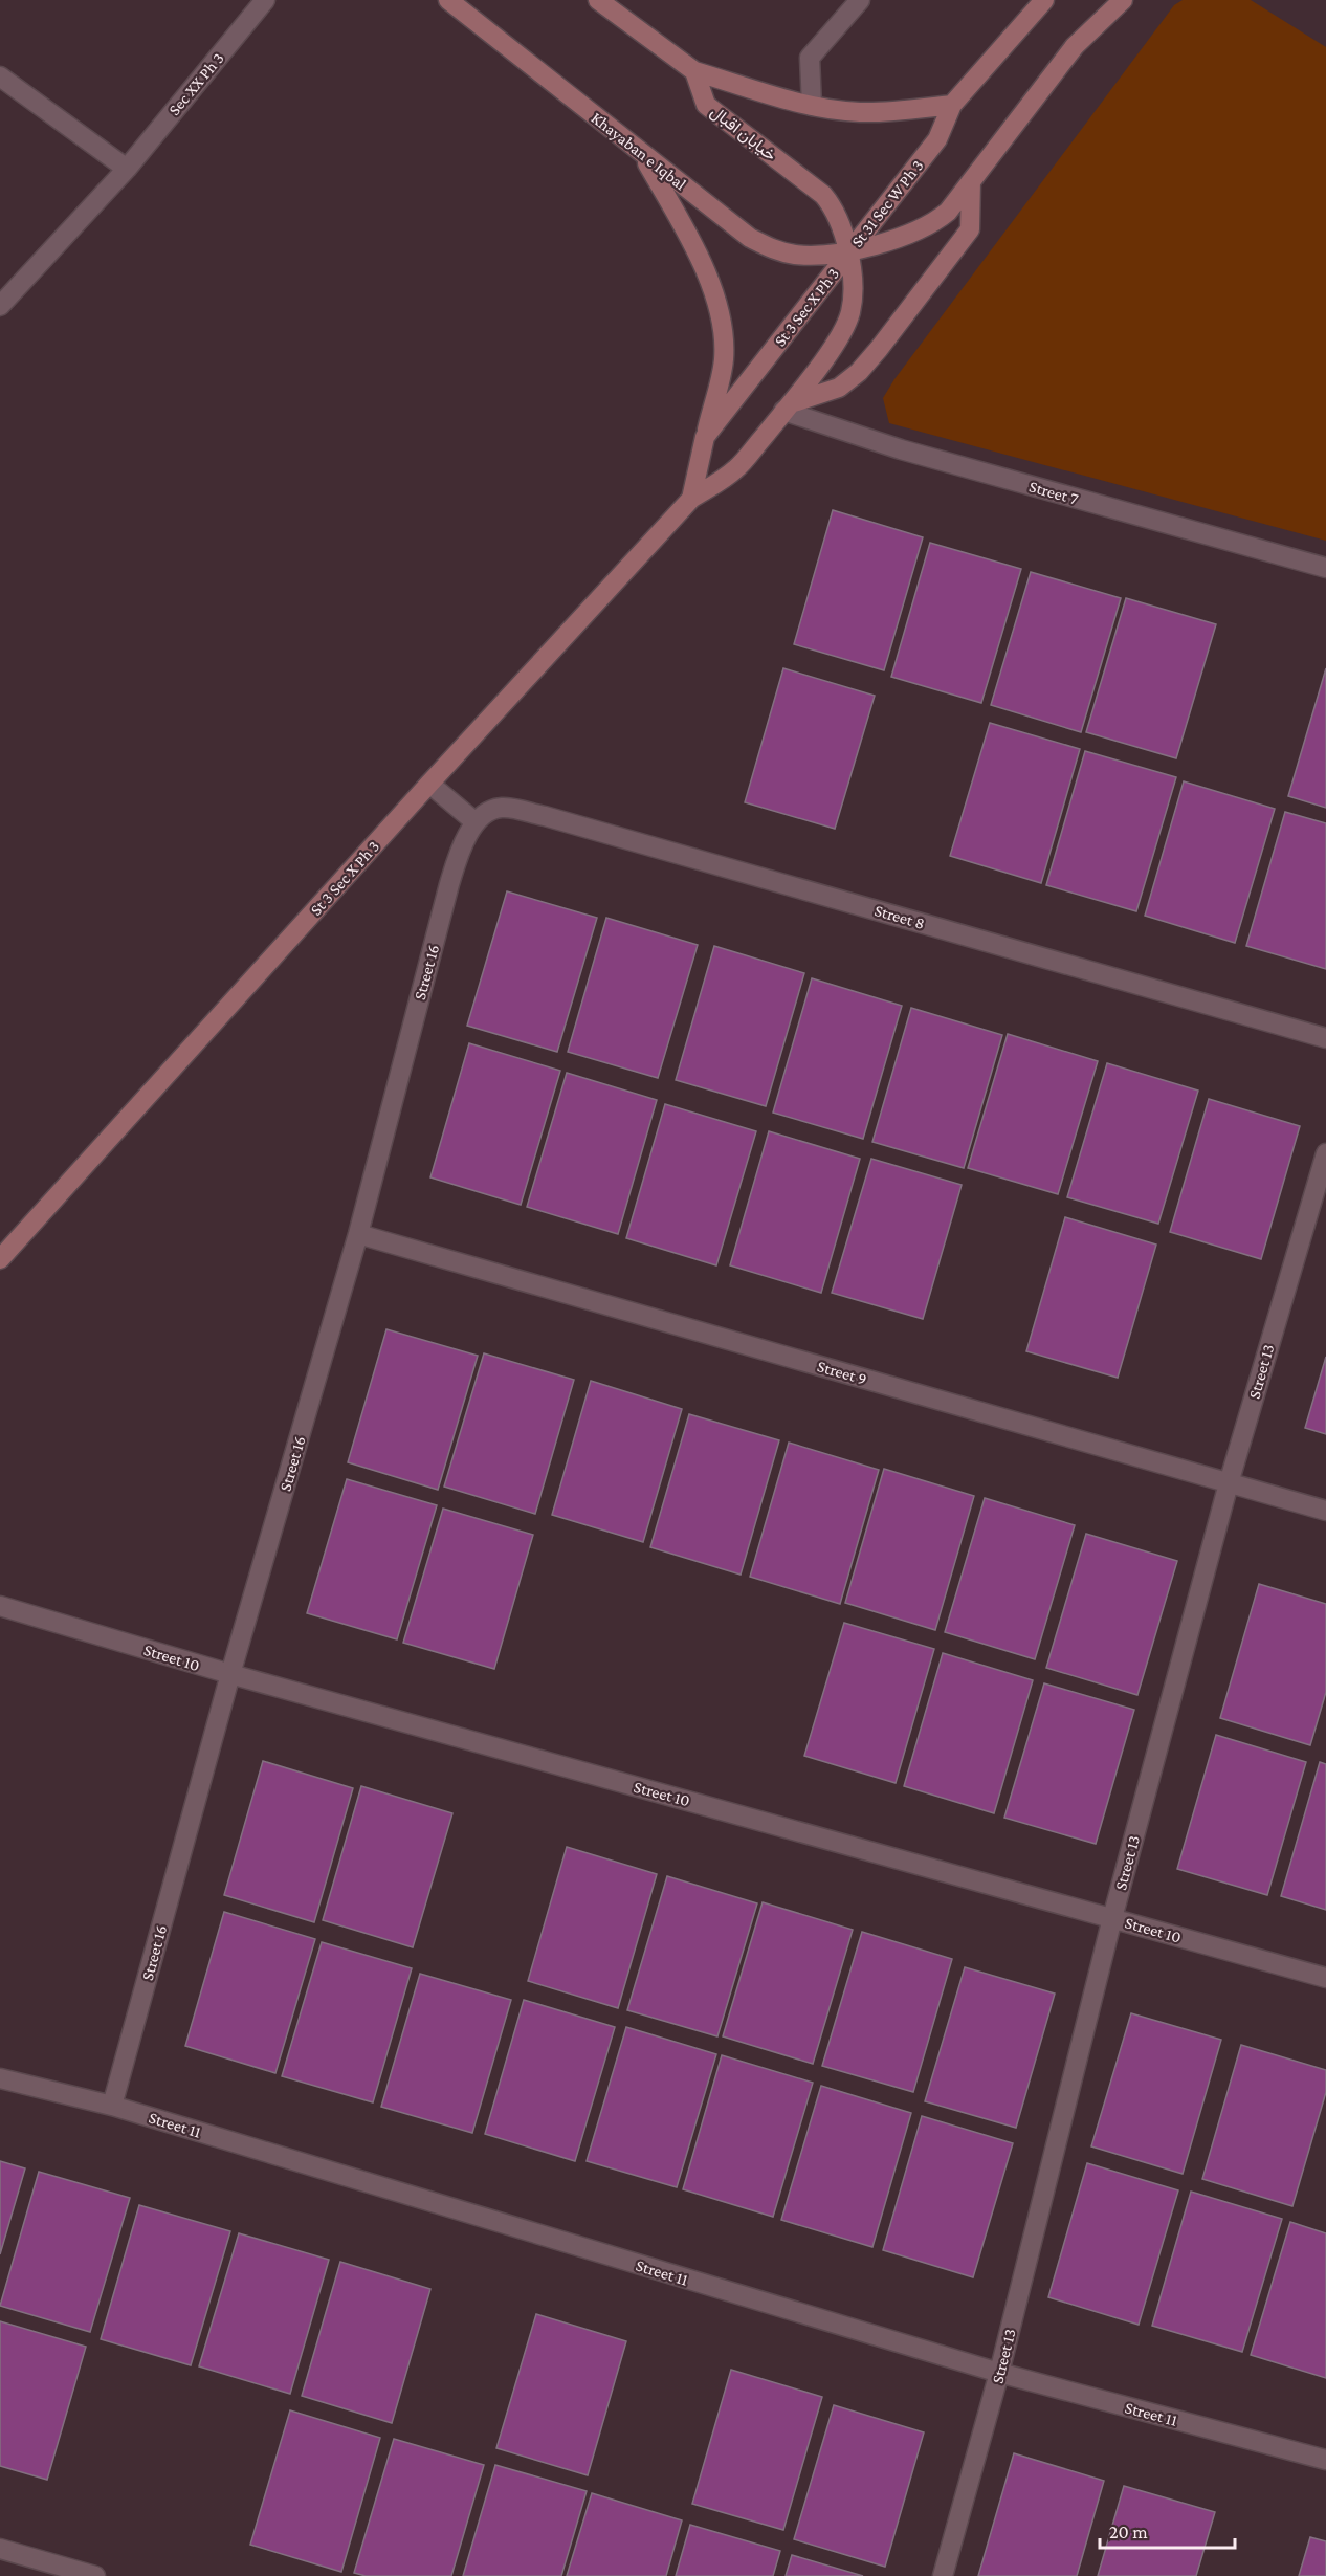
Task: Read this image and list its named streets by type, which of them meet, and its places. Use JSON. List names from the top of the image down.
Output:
{
  "streets": {
    "main road": [
      "خیابان اقبال",
      "Khayaban e Iqbal",
      "St 31 Sec W Ph 3",
      "St 3 Sec X Ph 3"
    ],
    "street": [
      "Sec XX Ph 3",
      "Street 7",
      "Street 8",
      "Street 16",
      "Street 13",
      "Street 9",
      "Street 10",
      "Street 11"
    ]
  },
  "crossings": [
    ["خیابان اقبال", "Khayaban e Iqbal"],
    ["خیابان اقبال", "St 31 Sec W Ph 3"],
    ["خیابان اقبال", "St 3 Sec X Ph 3"],
    ["Khayaban e Iqbal", "St 31 Sec W Ph 3"],
    ["Khayaban e Iqbal", "St 3 Sec X Ph 3"],
    ["St 31 Sec W Ph 3", "St 3 Sec X Ph 3"],
    ["St 3 Sec X Ph 3", "Street 7"],
    ["Street 8", "Street 16"],
    ["Street 16", "Street 9"],
    ["Street 16", "Street 10"],
    ["Street 16", "Street 11"],
    ["Street 13", "Street 9"],
    ["Street 13", "Street 10"],
    ["Street 13", "Street 11"]
  ],
  "scale_bar": "20 m"
}
